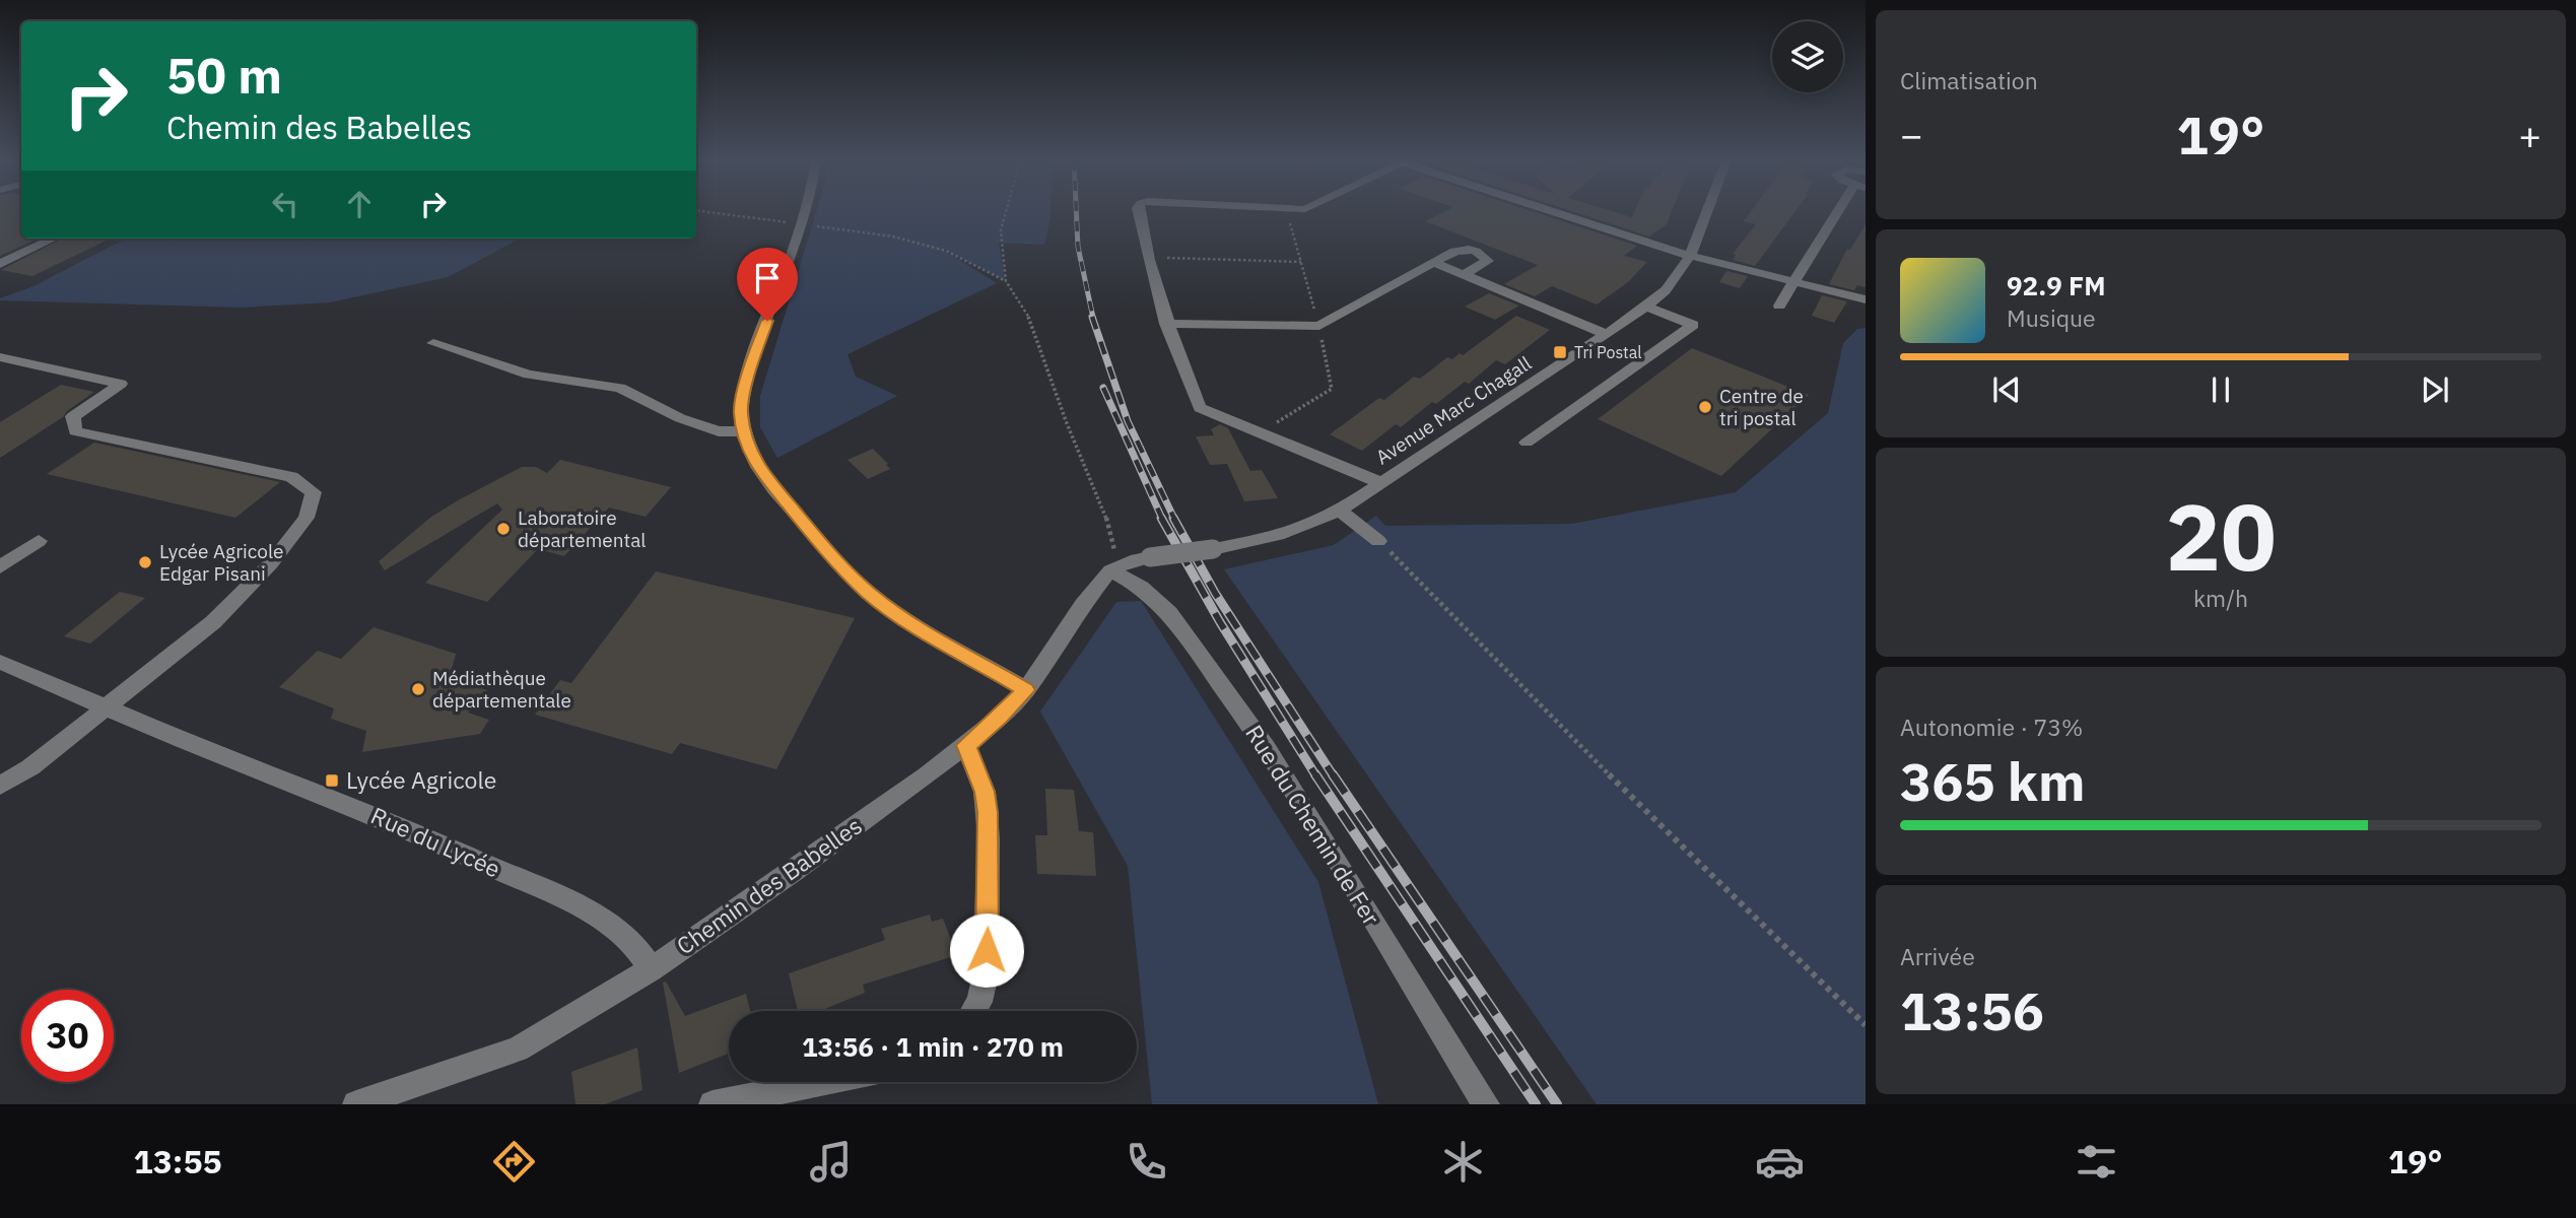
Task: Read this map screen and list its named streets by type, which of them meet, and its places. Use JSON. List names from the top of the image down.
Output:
{
  "streets": {
    "street": [
      "Avenue Marc Chagall",
      "Rue du Chemin de Fer",
      "Rue du Lycée",
      "Chemin des Babelles"
    ]
  },
  "crossings": [
    ["Avenue Marc Chagall", "Rue du Chemin de Fer"],
    ["Avenue Marc Chagall", "Chemin des Babelles"],
    ["Rue du Chemin de Fer", "Chemin des Babelles"],
    ["Rue du Lycée", "Chemin des Babelles"]
  ],
  "places": {
    "transit": ["Tri Postal", "Lycée Agricole"],
    "other": [
      "Centre de tri postal",
      "Laboratoire départemental",
      "Lycée Agricole Edgar Pisani",
      "Médiathèque départementale"
    ]
  },
  "page": {
    "tile": [
      "Climatisation",
      ["20", "km/h"],
      ["Autonomie · 73%", "365 km"],
      ["Arrivée", "13:56"]
    ],
    "turn": ["50 m", "Chemin des Babelles"],
    "heat": ["−", "19°", "+"],
    "song": ["92.9 FM", "Musique"],
    "limit": "30",
    "trip": "13:56 · 1 min · 270 m",
    "tabs": ["13:55", "19°"]
  }
}
